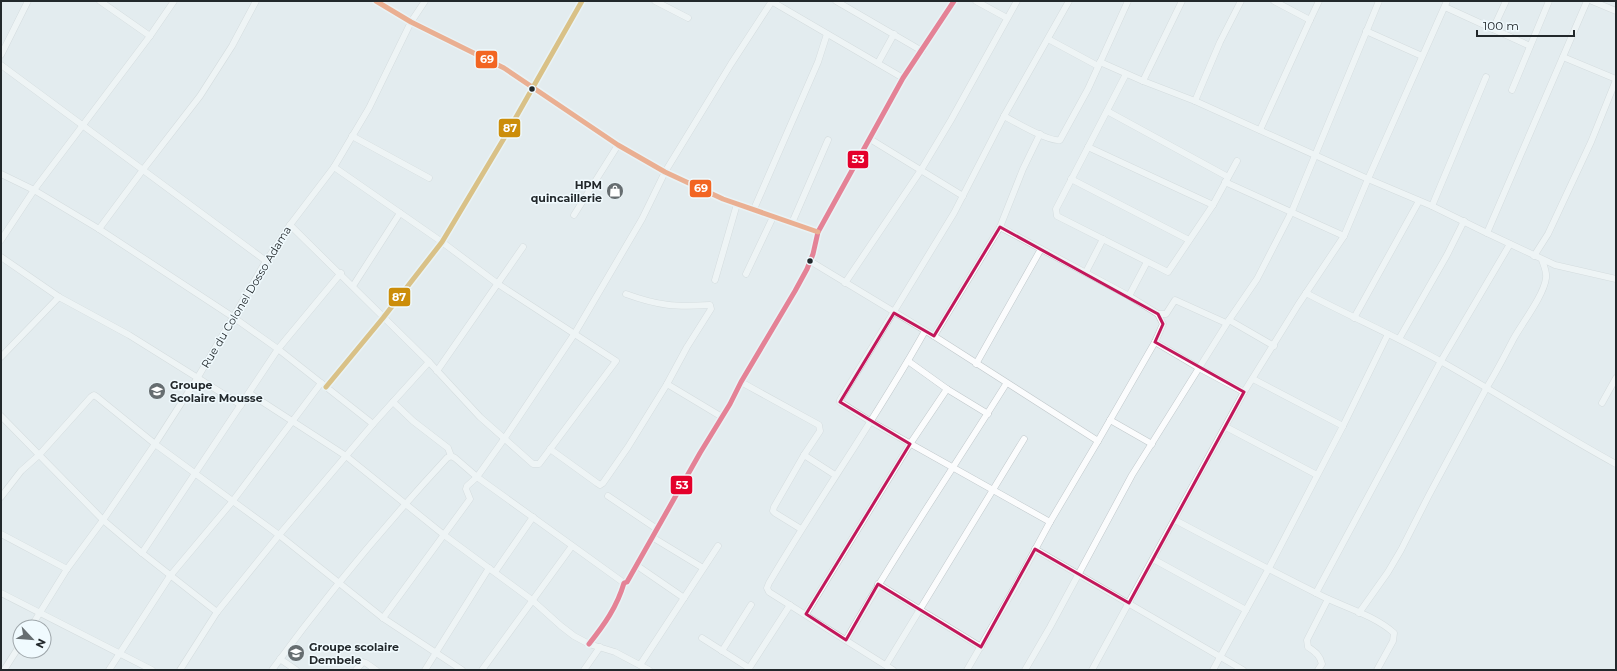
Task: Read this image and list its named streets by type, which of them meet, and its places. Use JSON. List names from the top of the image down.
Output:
{
  "streets": {
    "street": ["Rue du Colonel Dosso Adama"]
  },
  "places": {
    "shop": ["HPM quincaillerie"],
    "school or university": ["Groupe Scolaire Mousse", "Groupe scolaire Dembele"]
  },
  "lines": ["transit line 53", "transit line 69", "transit line 87"],
  "scale_bar": "100 m",
  "north": "bottom right"
}
